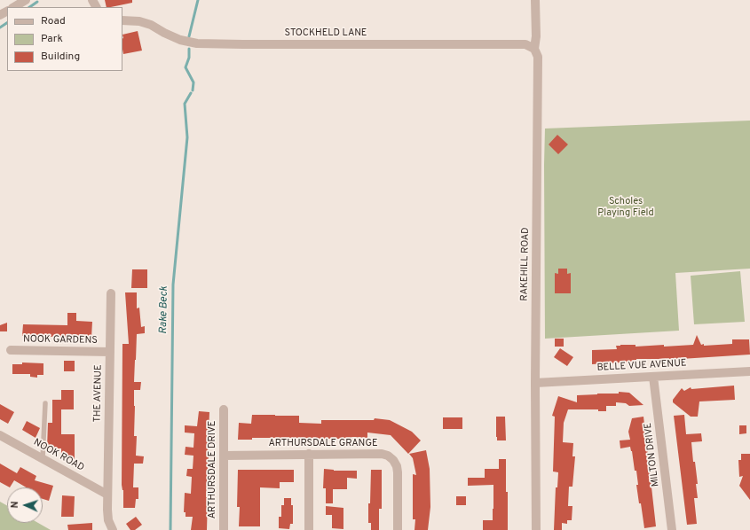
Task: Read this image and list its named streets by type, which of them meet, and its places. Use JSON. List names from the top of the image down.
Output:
{
  "streets": {
    "street": [
      "STOCKHELD LANE",
      "RAKEHILL ROAD",
      "NOOK GARDENS",
      "BELLE VUE AVENUE",
      "THE AVENUE",
      "ARTHURSDALE GRANGE",
      "MILTON DRIVE",
      "NOOK ROAD",
      "ARTHURSDALE DRIVE"
    ]
  },
  "crossings": [
    ["STOCKHELD LANE", "RAKEHILL ROAD"],
    ["RAKEHILL ROAD", "BELLE VUE AVENUE"],
    ["NOOK GARDENS", "THE AVENUE"],
    ["BELLE VUE AVENUE", "MILTON DRIVE"],
    ["THE AVENUE", "NOOK ROAD"],
    ["ARTHURSDALE GRANGE", "ARTHURSDALE DRIVE"]
  ],
  "water": ["Rake Beck"],
  "parks": ["Scholes Playing Field"],
  "legend": ["Road", "Park", "Building"],
  "north": "left"
}
